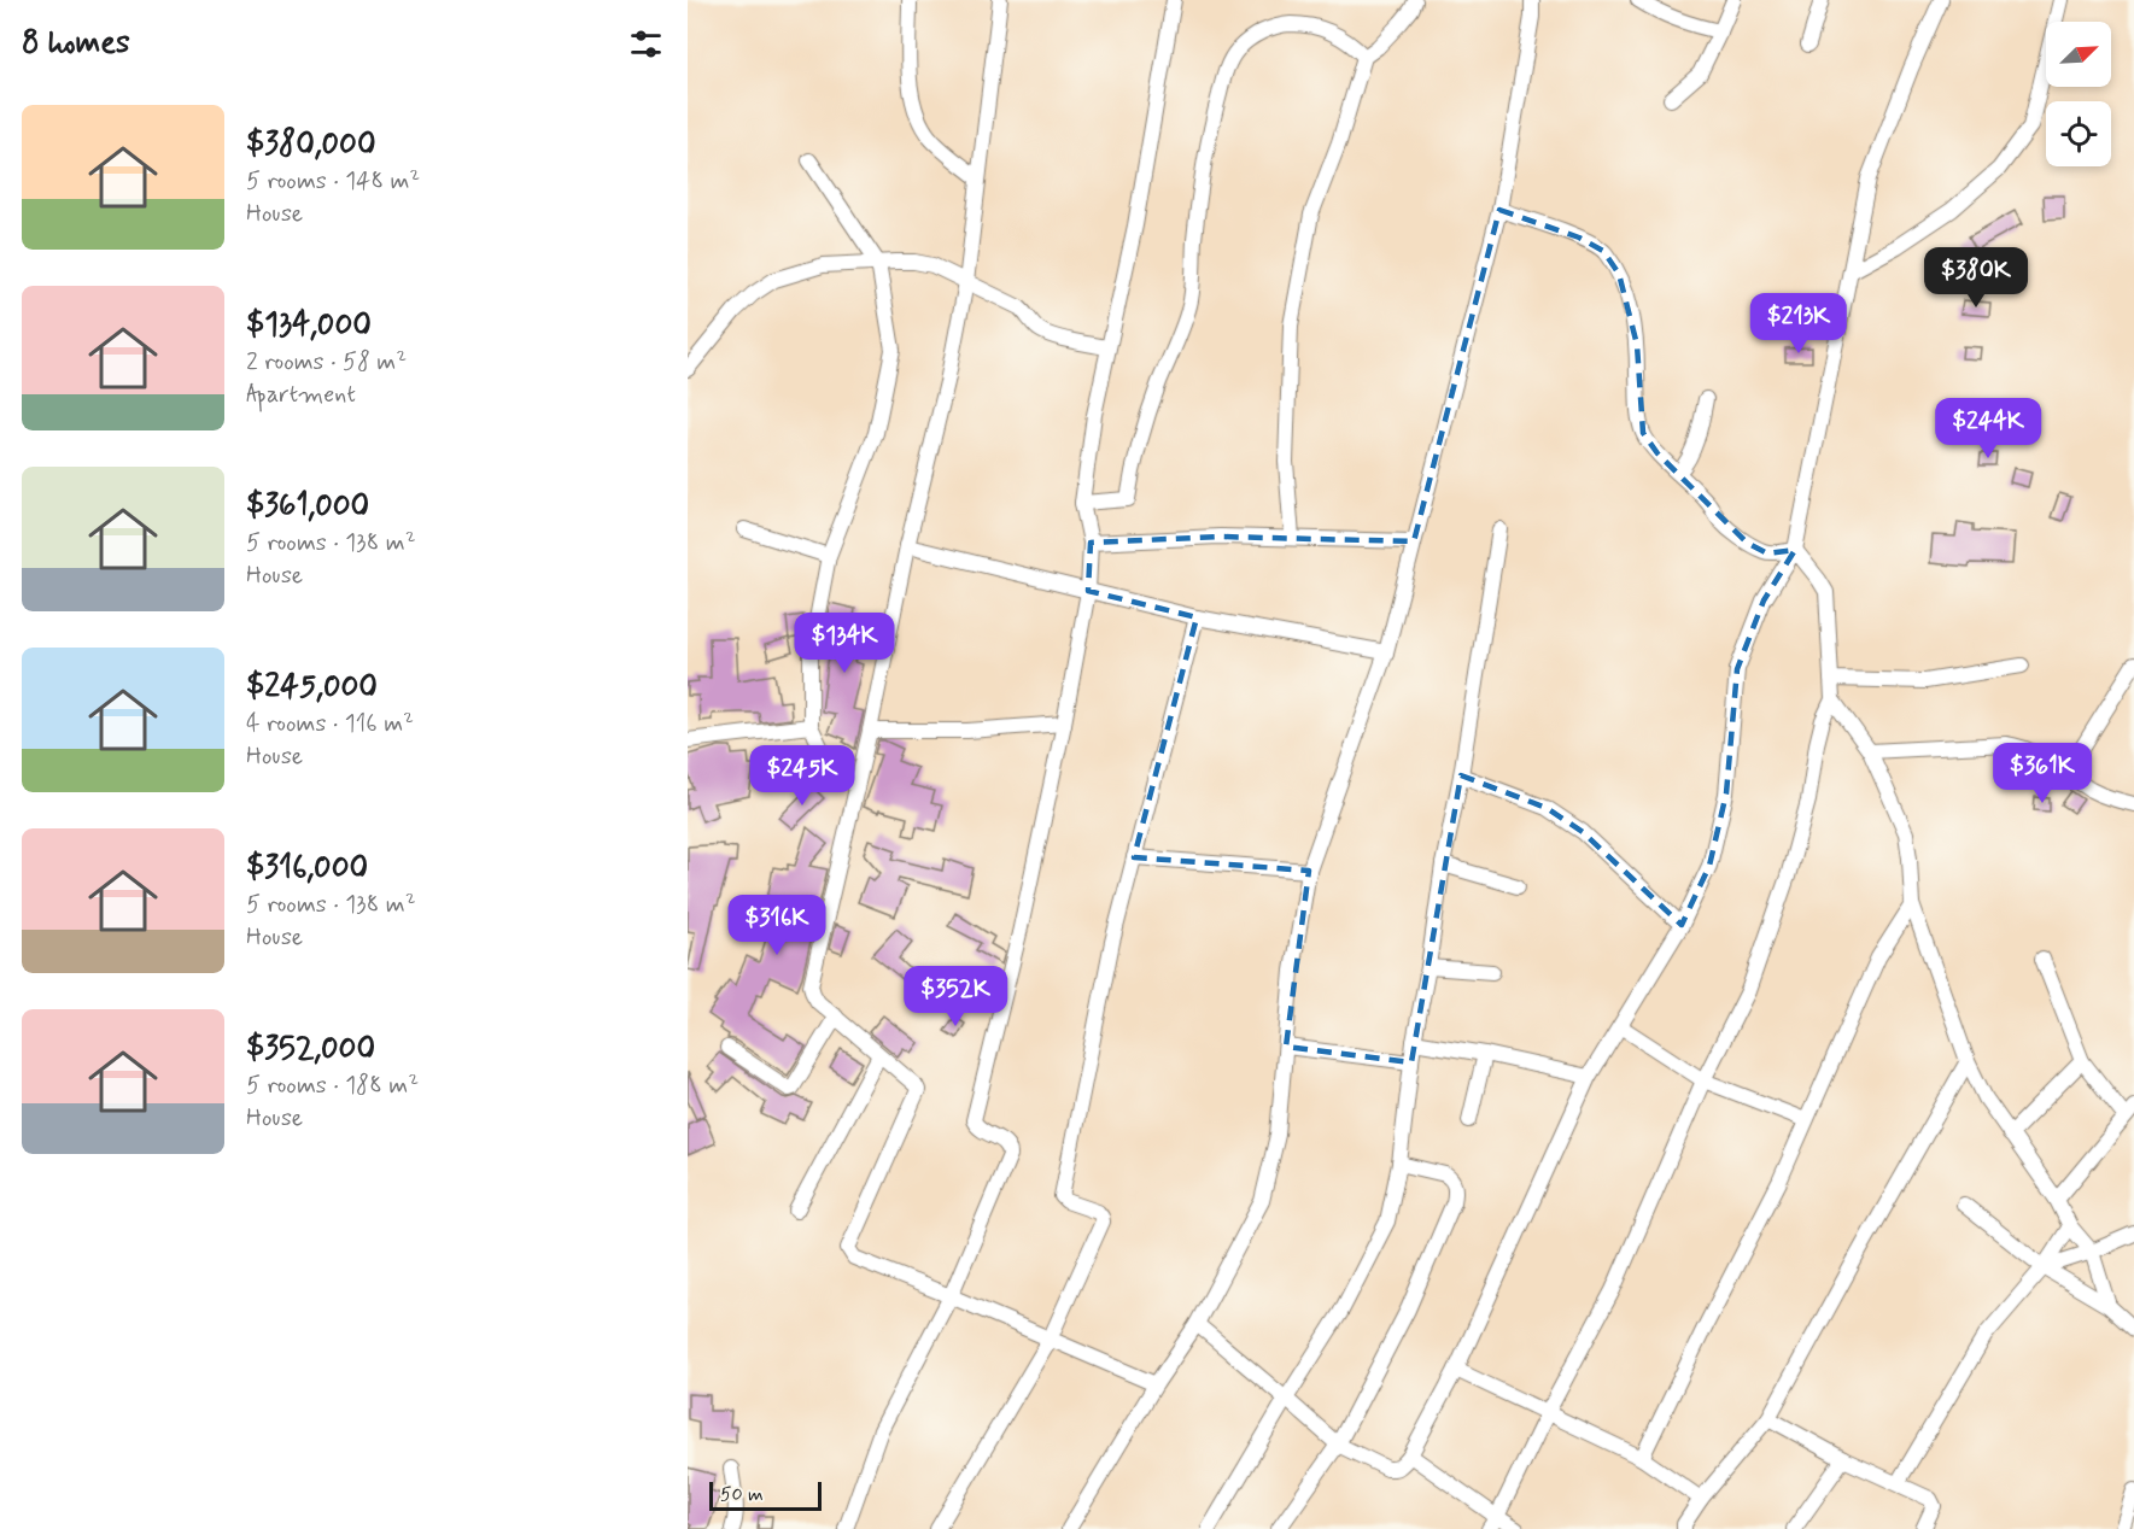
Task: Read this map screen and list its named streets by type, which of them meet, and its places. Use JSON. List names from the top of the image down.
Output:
{
  "scale_bar": "50 m",
  "north": "top right",
  "page": {
    "heading": "8 homes",
    "list": [
      {
        "name": "$380,000",
        "note": "5 rooms · 148 m² · House"
      },
      {
        "name": "$134,000",
        "note": "2 rooms · 58 m² · Apartment"
      },
      {
        "name": "$361,000",
        "note": "5 rooms · 138 m² · House"
      },
      {
        "name": "$245,000",
        "note": "4 rooms · 116 m² · House"
      },
      {
        "name": "$316,000",
        "note": "5 rooms · 138 m² · House"
      },
      {
        "name": "$352,000",
        "note": "5 rooms · 188 m² · House"
      }
    ],
    "price": [
      "$380K",
      "$213K",
      "$244K",
      "$134K",
      "$361K",
      "$245K",
      "$316K",
      "$352K"
    ],
    "scale": "50 m"
  }
}
